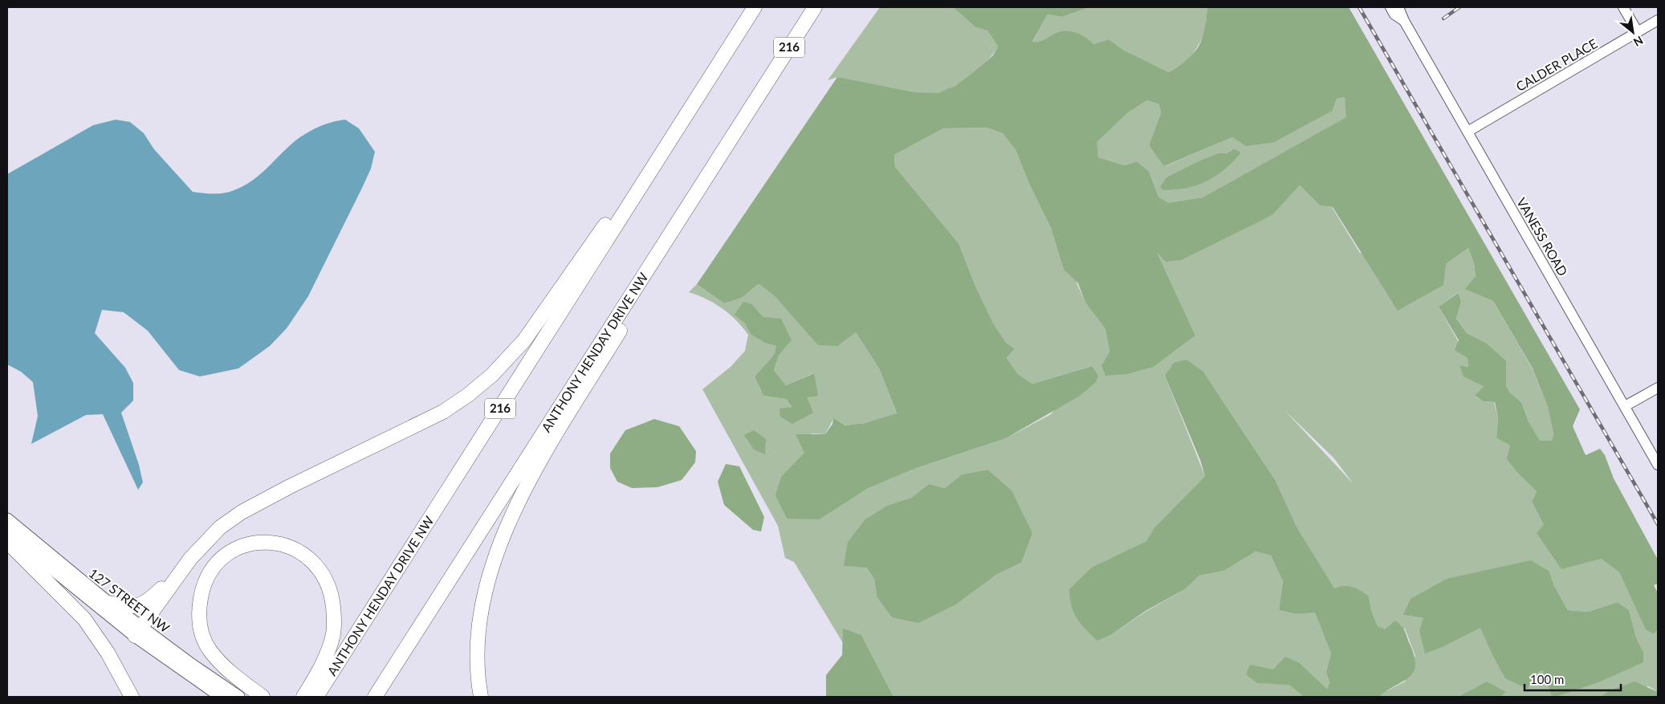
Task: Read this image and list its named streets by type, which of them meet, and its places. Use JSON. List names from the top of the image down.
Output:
{
  "streets": {
    "highway": ["216", "ANTHONY HENDAY DRIVE NW"],
    "main road": ["127 STREET NW"],
    "street": ["CALDER PLACE", "VANESS ROAD"]
  },
  "crossings": [
    ["CALDER PLACE", "VANESS ROAD"]
  ],
  "scale_bar": "100 m",
  "north": "bottom right"
}
